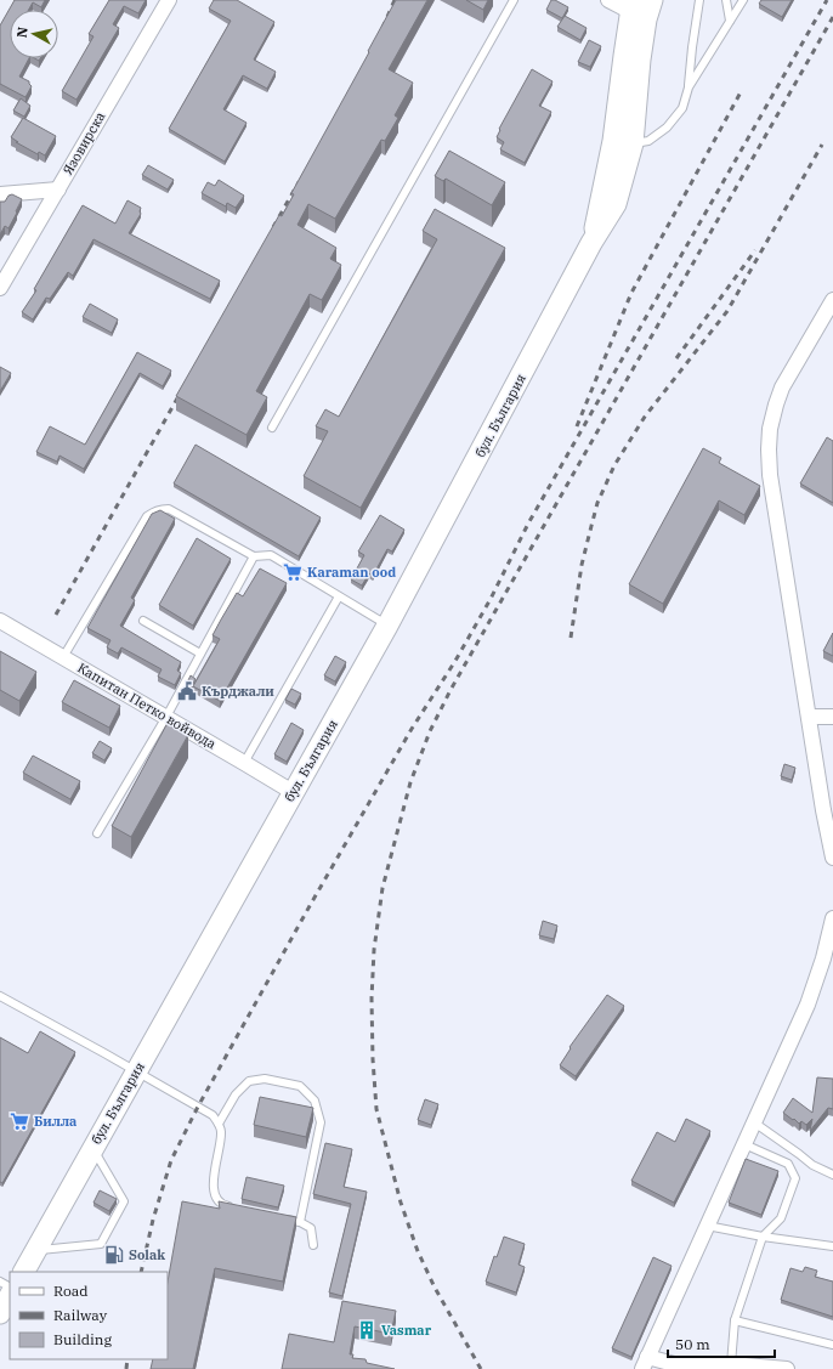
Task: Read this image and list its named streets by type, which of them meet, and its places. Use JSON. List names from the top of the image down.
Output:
{
  "streets": {
    "street": ["Язовирска", "бул. България", "Капитан Петко войвода"]
  },
  "crossings": [
    ["бул. България", "Капитан Петко войвода"]
  ],
  "places": {
    "supermarket": ["Karaman ood", "Билла"],
    "public building": ["Кърджали"],
    "fuel station": ["Solak"],
    "building": ["Vasmar"]
  },
  "legend": ["Road", "Railway", "Building"],
  "scale_bar": "50 m",
  "north": "left"
}
